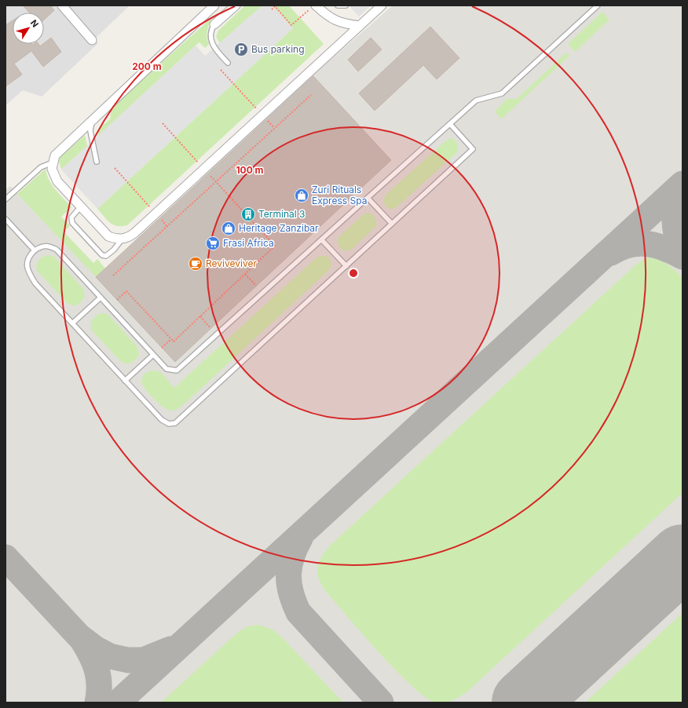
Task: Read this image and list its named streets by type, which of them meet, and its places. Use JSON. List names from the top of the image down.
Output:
{
  "places": {
    "parking": ["Bus parking"],
    "shop": ["Zuri Rituals Express Spa", "Heritage Zanzibar"],
    "building": ["Terminal 3"],
    "supermarket": ["Frasi Africa"],
    "cafe": ["Reviveviver"]
  },
  "north": "top right",
  "rings": ["200 m", "100 m"]
}
